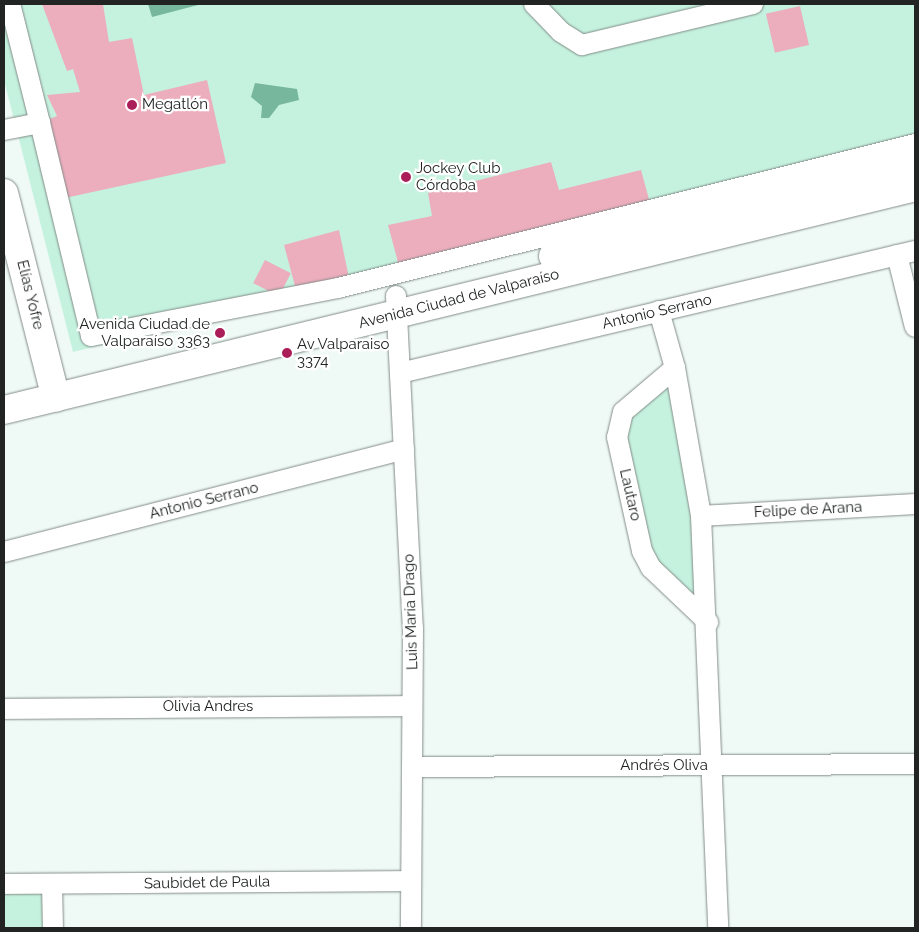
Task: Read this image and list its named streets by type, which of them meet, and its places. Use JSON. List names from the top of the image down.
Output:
{
  "streets": {
    "main road": ["Elías Yofre", "Avenida Ciudad de Valparaíso"],
    "street": [
      "Antonio Serrano",
      "Lautaro",
      "Felipe de Arana",
      "Luis María Drago",
      "Olivia Andres",
      "Andrés Oliva",
      "Saubidet de Paula"
    ]
  },
  "crossings": [
    ["Elías Yofre", "Avenida Ciudad de Valparaíso"],
    ["Avenida Ciudad de Valparaíso", "Luis María Drago"],
    ["Antonio Serrano", "Luis María Drago"],
    ["Luis María Drago", "Olivia Andres"],
    ["Luis María Drago", "Andrés Oliva"],
    ["Luis María Drago", "Saubidet de Paula"]
  ],
  "places": [
    "Megatlón",
    "Jockey Club Córdoba",
    "Avenida Ciudad de Valparaíso 3363",
    "Av Valparaiso 3374"
  ]
}
